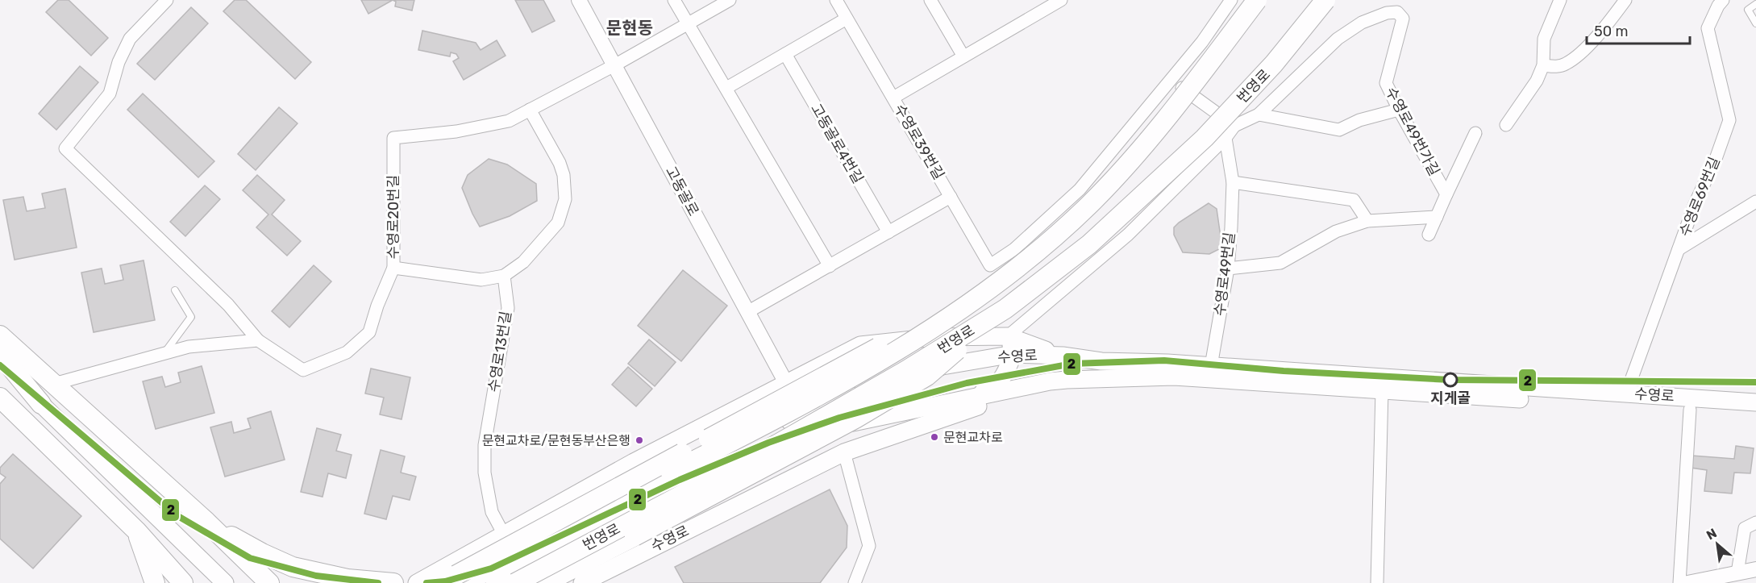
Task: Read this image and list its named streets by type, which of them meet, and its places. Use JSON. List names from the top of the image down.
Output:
{
  "streets": {
    "main road": ["번영로", "수영로"],
    "street": [
      "수영로49번가길",
      "수영로39번길",
      "고동골로4번길",
      "고동골로",
      "수영로69번길",
      "수영로20번길",
      "수영로49번길",
      "수영로13번길"
    ]
  },
  "crossings": [
    ["번영로", "수영로"],
    ["고동골로", "수영로20번길"],
    ["수영로69번길", "수영로"],
    ["수영로49번길", "수영로"]
  ],
  "districts": ["문현동"],
  "places": ["지게골", "문현교차로", "문현교차로/문현동부산은행"],
  "lines": ["transit line 2"],
  "scale_bar": "50 m",
  "north": "top left"
}
